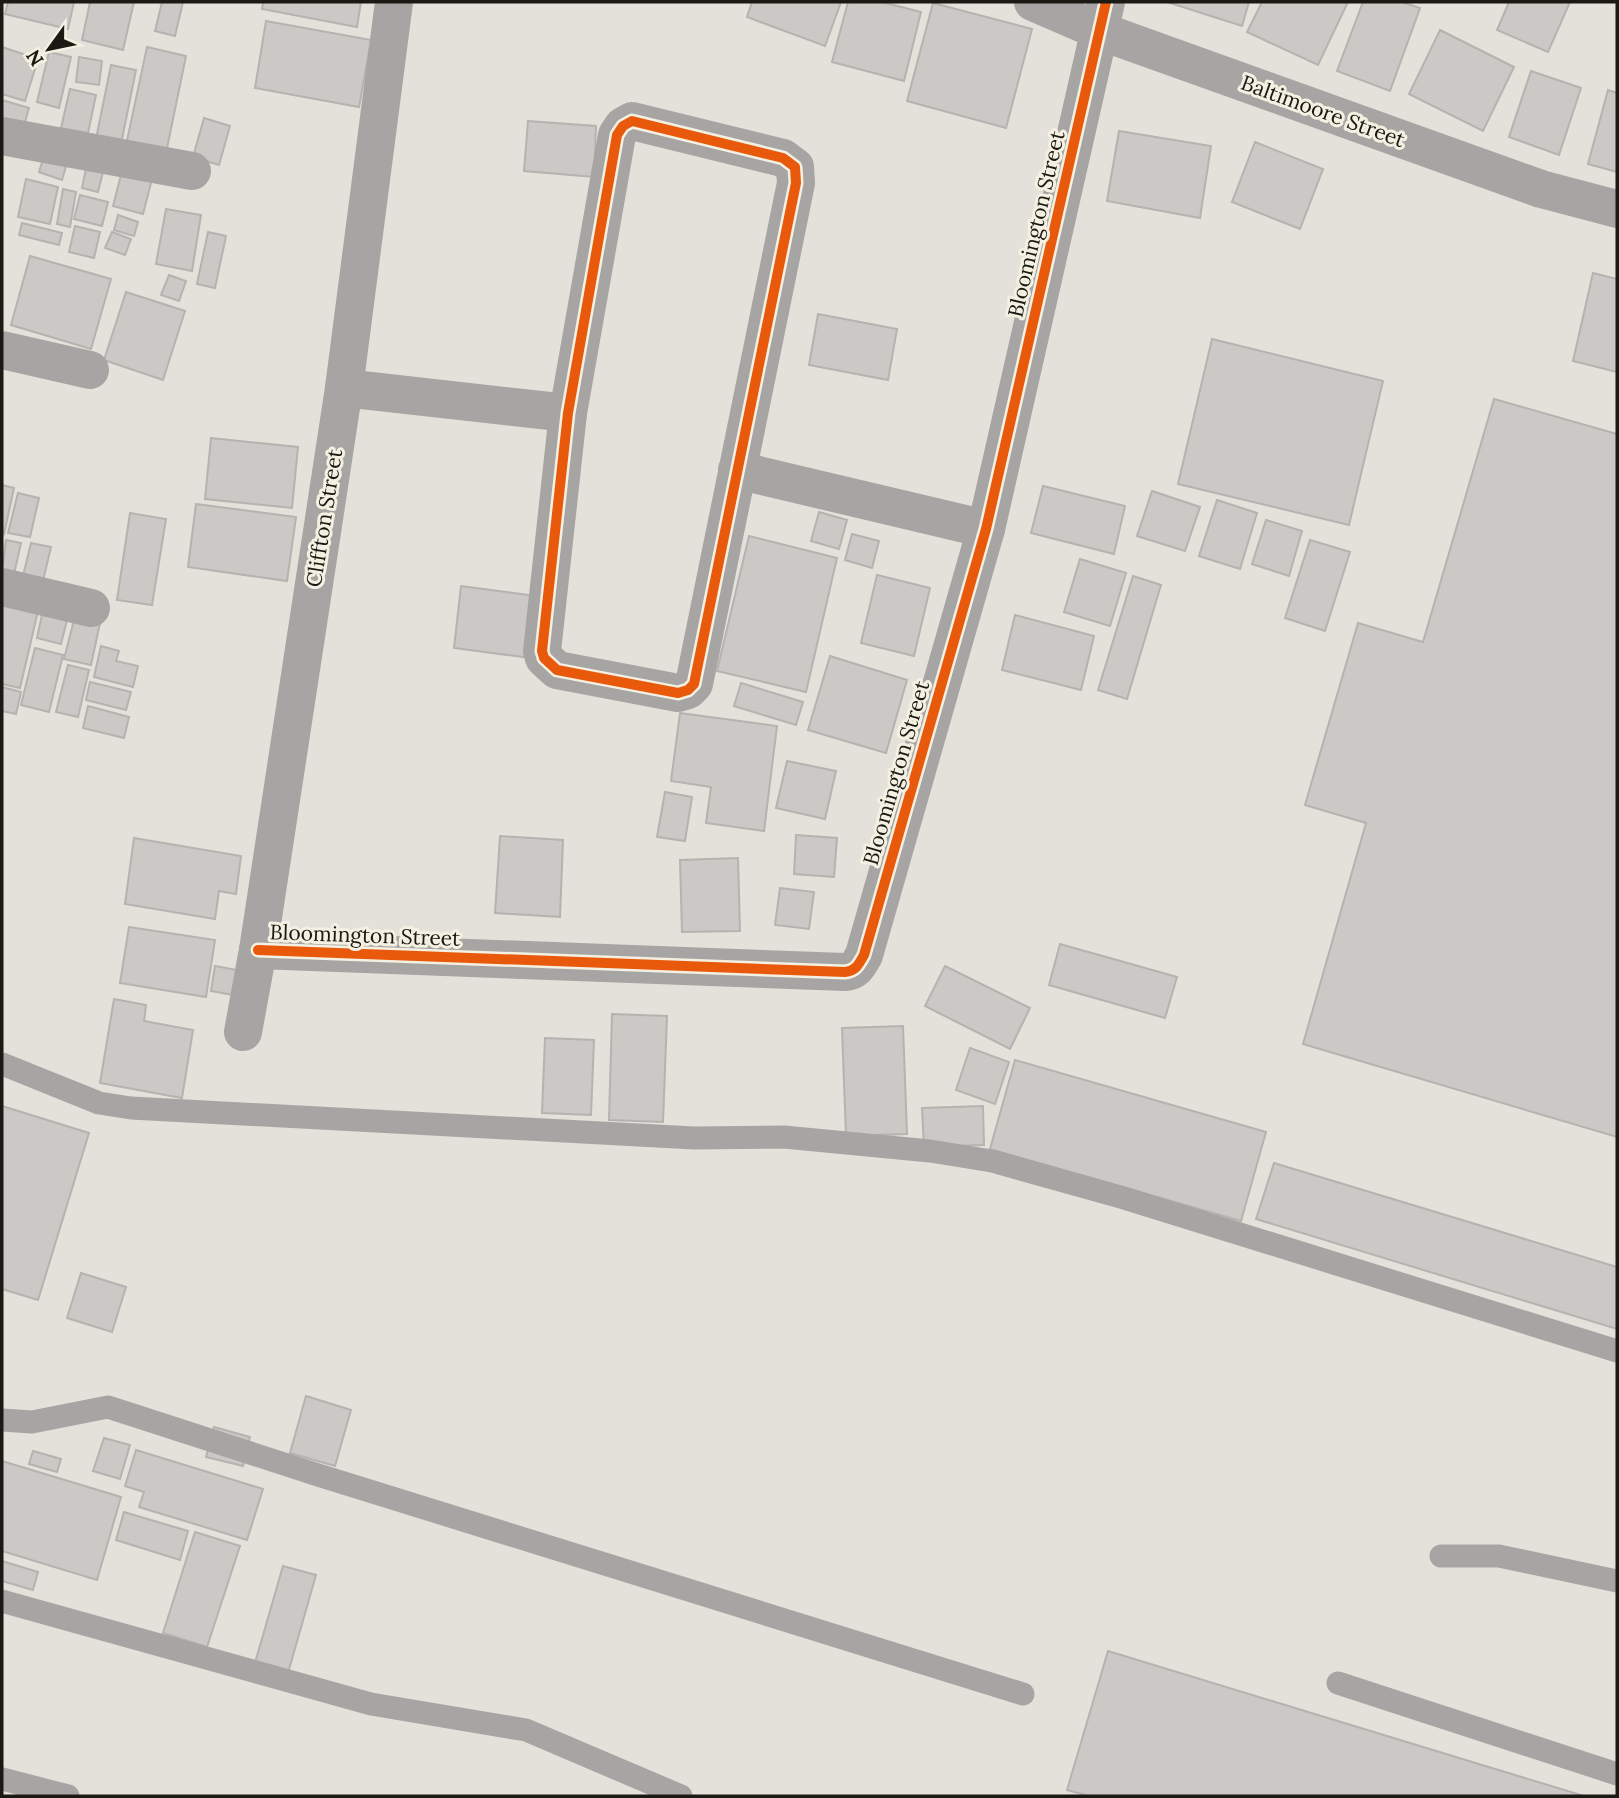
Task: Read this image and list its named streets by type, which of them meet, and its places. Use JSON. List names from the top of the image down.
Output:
{
  "streets": {
    "street": ["Baltimoore Street", "Bloomington Street", "Cliffton Street"]
  },
  "crossings": [
    ["Baltimoore Street", "Bloomington Street"],
    ["Bloomington Street", "Cliffton Street"]
  ],
  "north": "bottom left"
}
